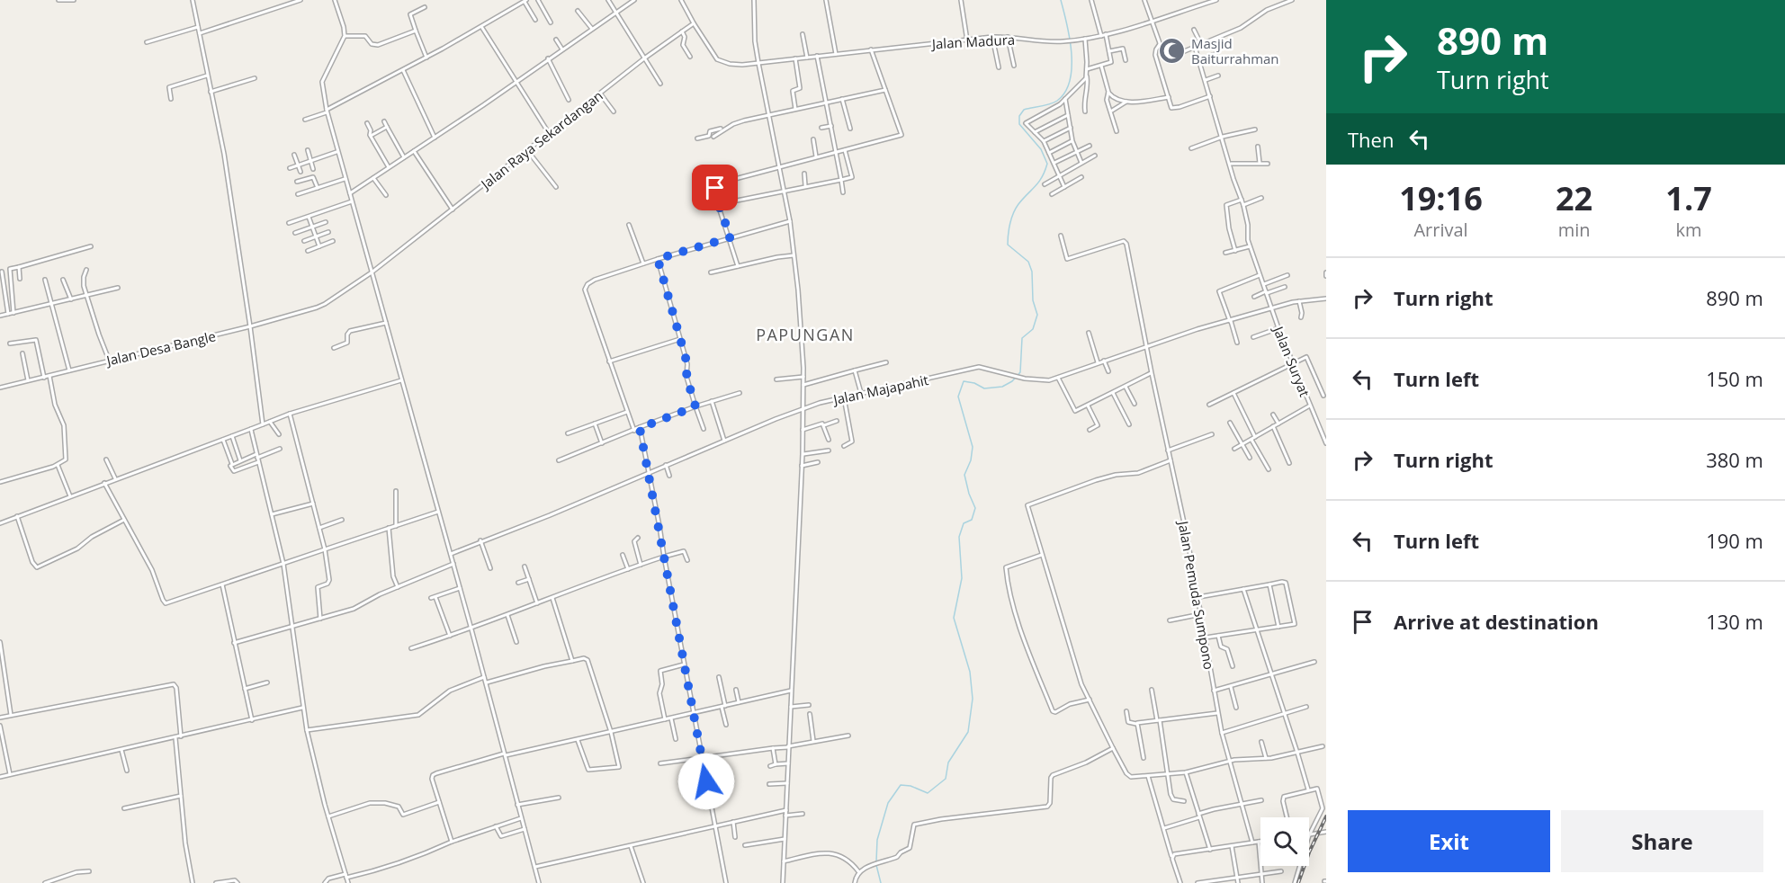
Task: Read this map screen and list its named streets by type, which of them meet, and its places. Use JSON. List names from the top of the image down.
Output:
{
  "streets": {
    "street": [
      "Jalan Madura",
      "Jalan Raya Sekardangan",
      "Jalan Desa Bangle",
      "Jalan Suryat",
      "Jalan Majapahit",
      "Jalan Pemuda Sumpono"
    ]
  },
  "crossings": [
    ["Jalan Raya Sekardangan", "Jalan Desa Bangle"],
    ["Jalan Suryat", "Jalan Majapahit"],
    ["Jalan Majapahit", "Jalan Pemuda Sumpono"]
  ],
  "districts": ["PAPUNGAN"],
  "places": {
    "mosque": ["Masjid Baiturrahman"]
  },
  "page": {
    "turn": ["890 m", "Turn right"],
    "then": "Then",
    "eta": [
      "19:16",
      "Arrival",
      "22",
      "min",
      "1.7",
      "km"
    ],
    "list": [
      {
        "name": "Turn right",
        "value": "890 m"
      },
      {
        "name": "Turn left",
        "value": "150 m"
      },
      {
        "name": "Turn right",
        "value": "380 m"
      },
      {
        "name": "Turn left",
        "value": "190 m"
      },
      {
        "name": "Arrive at destination",
        "value": "130 m"
      }
    ],
    "buttons": ["Exit", "Share"]
  }
}
